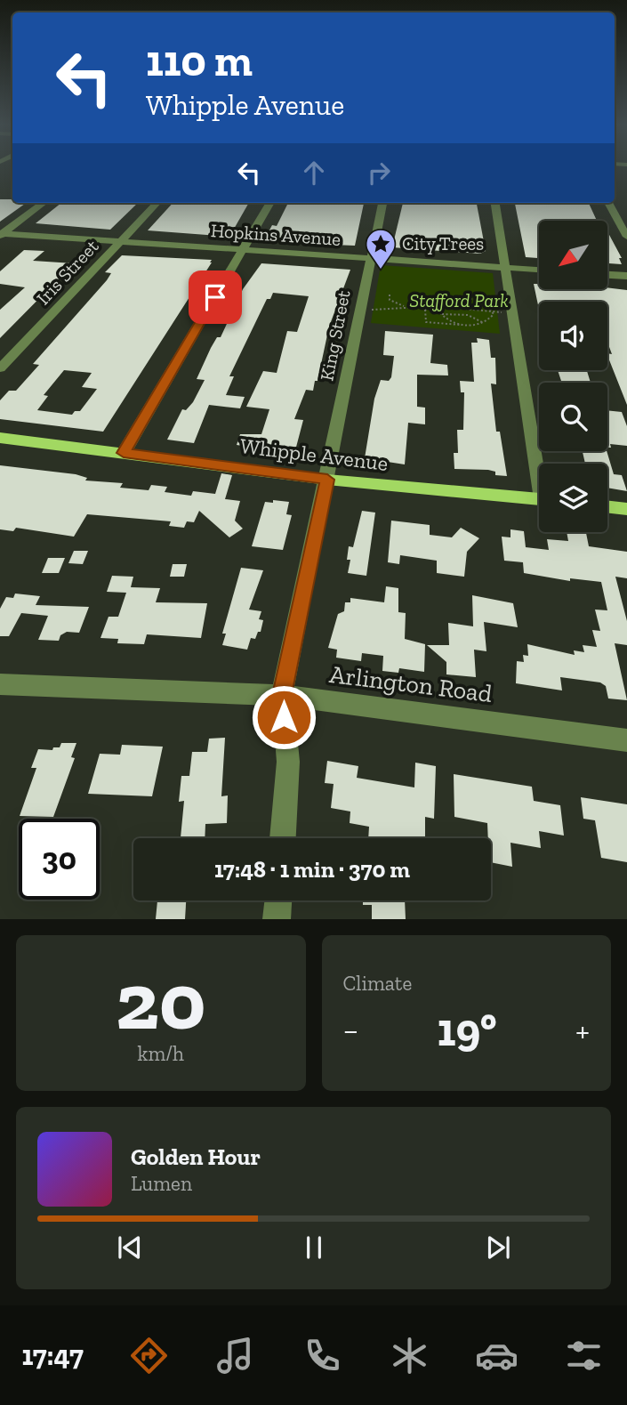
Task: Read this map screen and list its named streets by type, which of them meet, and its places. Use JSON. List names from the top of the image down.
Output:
{
  "streets": {
    "main road": ["Whipple Avenue"],
    "street": [
      "Hopkins Avenue",
      "Iris Street",
      "King Street",
      "Arlington Road"
    ]
  },
  "crossings": [
    ["Hopkins Avenue", "Iris Street"],
    ["Hopkins Avenue", "King Street"],
    ["King Street", "Whipple Avenue"],
    ["King Street", "Arlington Road"]
  ],
  "parks": ["Stafford Park"],
  "places": {
    "place": ["City Trees"]
  },
  "north": "bottom left",
  "page": {
    "turn": ["110 m", "Whipple Avenue"],
    "limit": "30",
    "trip": "17:48 · 1 min · 370 m",
    "tile": [
      ["20", "km/h"],
      "Climate"
    ],
    "heat": ["−", "19°", "+"],
    "song": ["Golden Hour", "Lumen"],
    "tabs": "17:47"
  }
}
